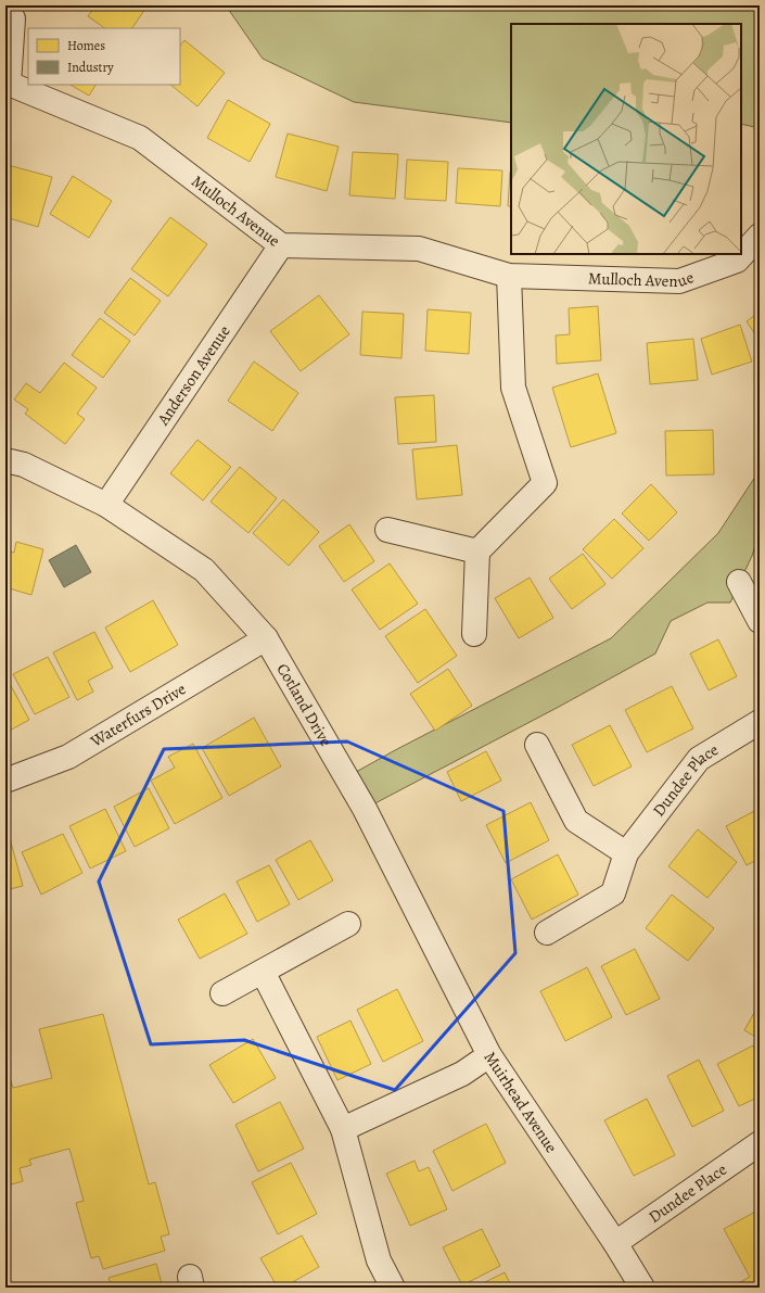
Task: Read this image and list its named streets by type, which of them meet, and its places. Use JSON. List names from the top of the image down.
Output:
{
  "streets": {
    "street": [
      "Mulloch Avenue",
      "Anderson Avenue",
      "Cotland Drive",
      "Waterfurs Drive",
      "Dundee Place",
      "Muirhead Avenue"
    ]
  },
  "crossings": [
    ["Mulloch Avenue", "Anderson Avenue"],
    ["Anderson Avenue", "Cotland Drive"],
    ["Cotland Drive", "Waterfurs Drive"],
    ["Cotland Drive", "Muirhead Avenue"],
    ["Dundee Place", "Muirhead Avenue"]
  ],
  "legend": ["Homes", "Industry"]
}
